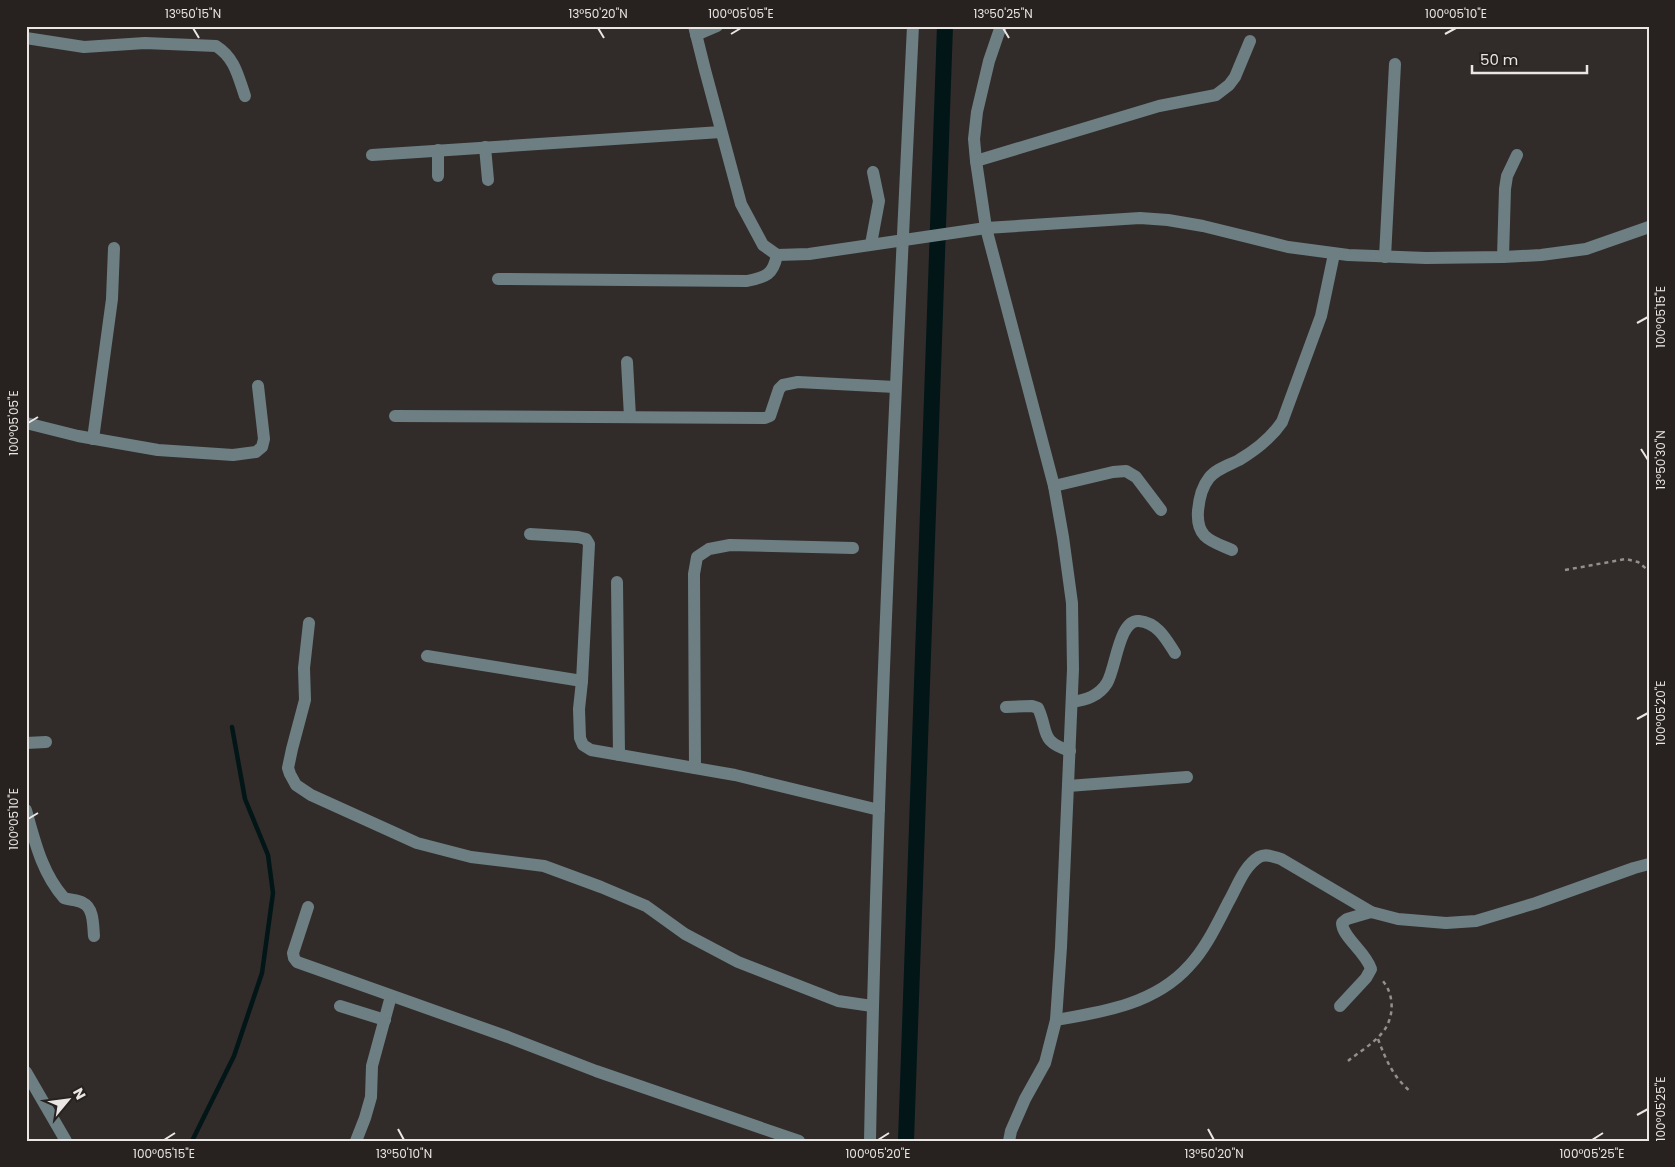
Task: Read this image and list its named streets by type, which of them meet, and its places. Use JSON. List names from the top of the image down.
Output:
{
  "scale_bar": "50 m",
  "north": "top right",
  "coordinates": [
    "13°50'15\"N",
    "13°50'20\"N",
    "100°05'05\"E",
    "13°50'25\"N",
    "100°05'10\"E",
    "100°05'15\"E",
    "13°50'30\"N",
    "100°05'20\"E",
    "100°05'25\"E",
    "13°50'10\"N"
  ]
}
